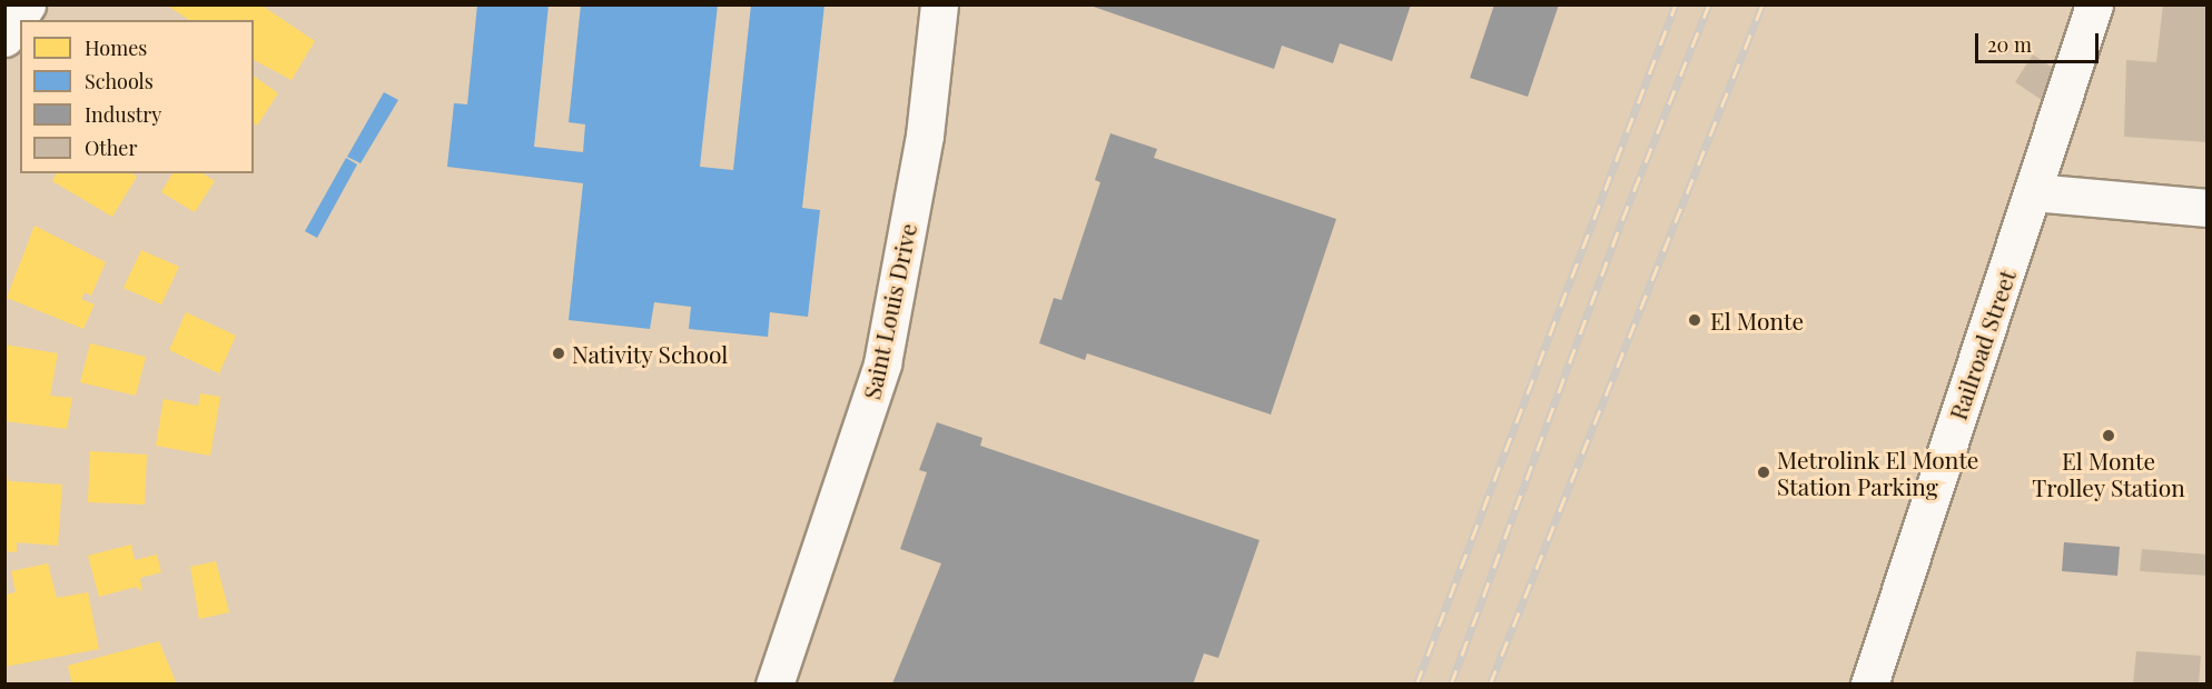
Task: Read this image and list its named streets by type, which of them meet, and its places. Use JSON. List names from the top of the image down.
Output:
{
  "streets": {
    "street": ["Saint Louis Drive", "Railroad Street"]
  },
  "places": [
    "El Monte",
    "Nativity School",
    "El Monte Trolley Station",
    "Metrolink El Monte Station Parking"
  ],
  "legend": [
    "Homes",
    "Schools",
    "Industry",
    "Other"
  ],
  "scale_bar": "20 m"
}
